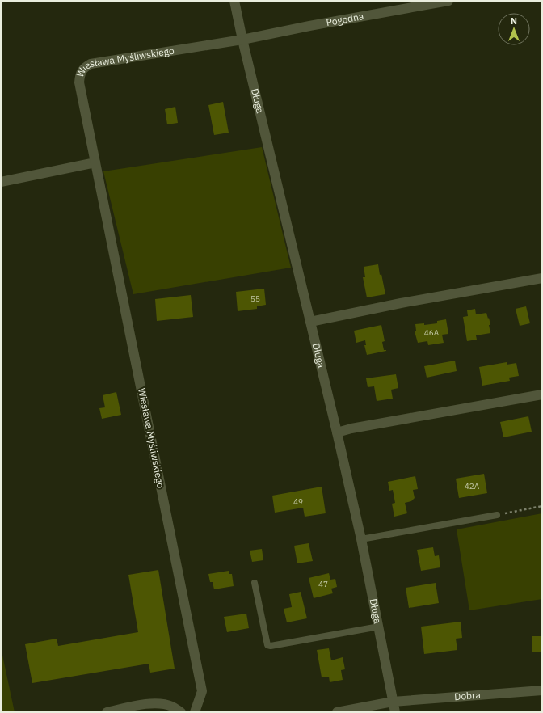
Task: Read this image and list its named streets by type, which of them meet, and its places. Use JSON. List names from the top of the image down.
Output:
{
  "streets": {
    "street": [
      "Pogodna",
      "Wiesława Myśliwskiego",
      "Długa",
      "Dobra"
    ]
  },
  "crossings": [
    ["Pogodna", "Wiesława Myśliwskiego"],
    ["Pogodna", "Długa"],
    ["Wiesława Myśliwskiego", "Długa"],
    ["Długa", "Dobra"]
  ],
  "house_numbers": [
    "55",
    "46A",
    "42A",
    "49",
    "47"
  ],
  "north": "top"
}
